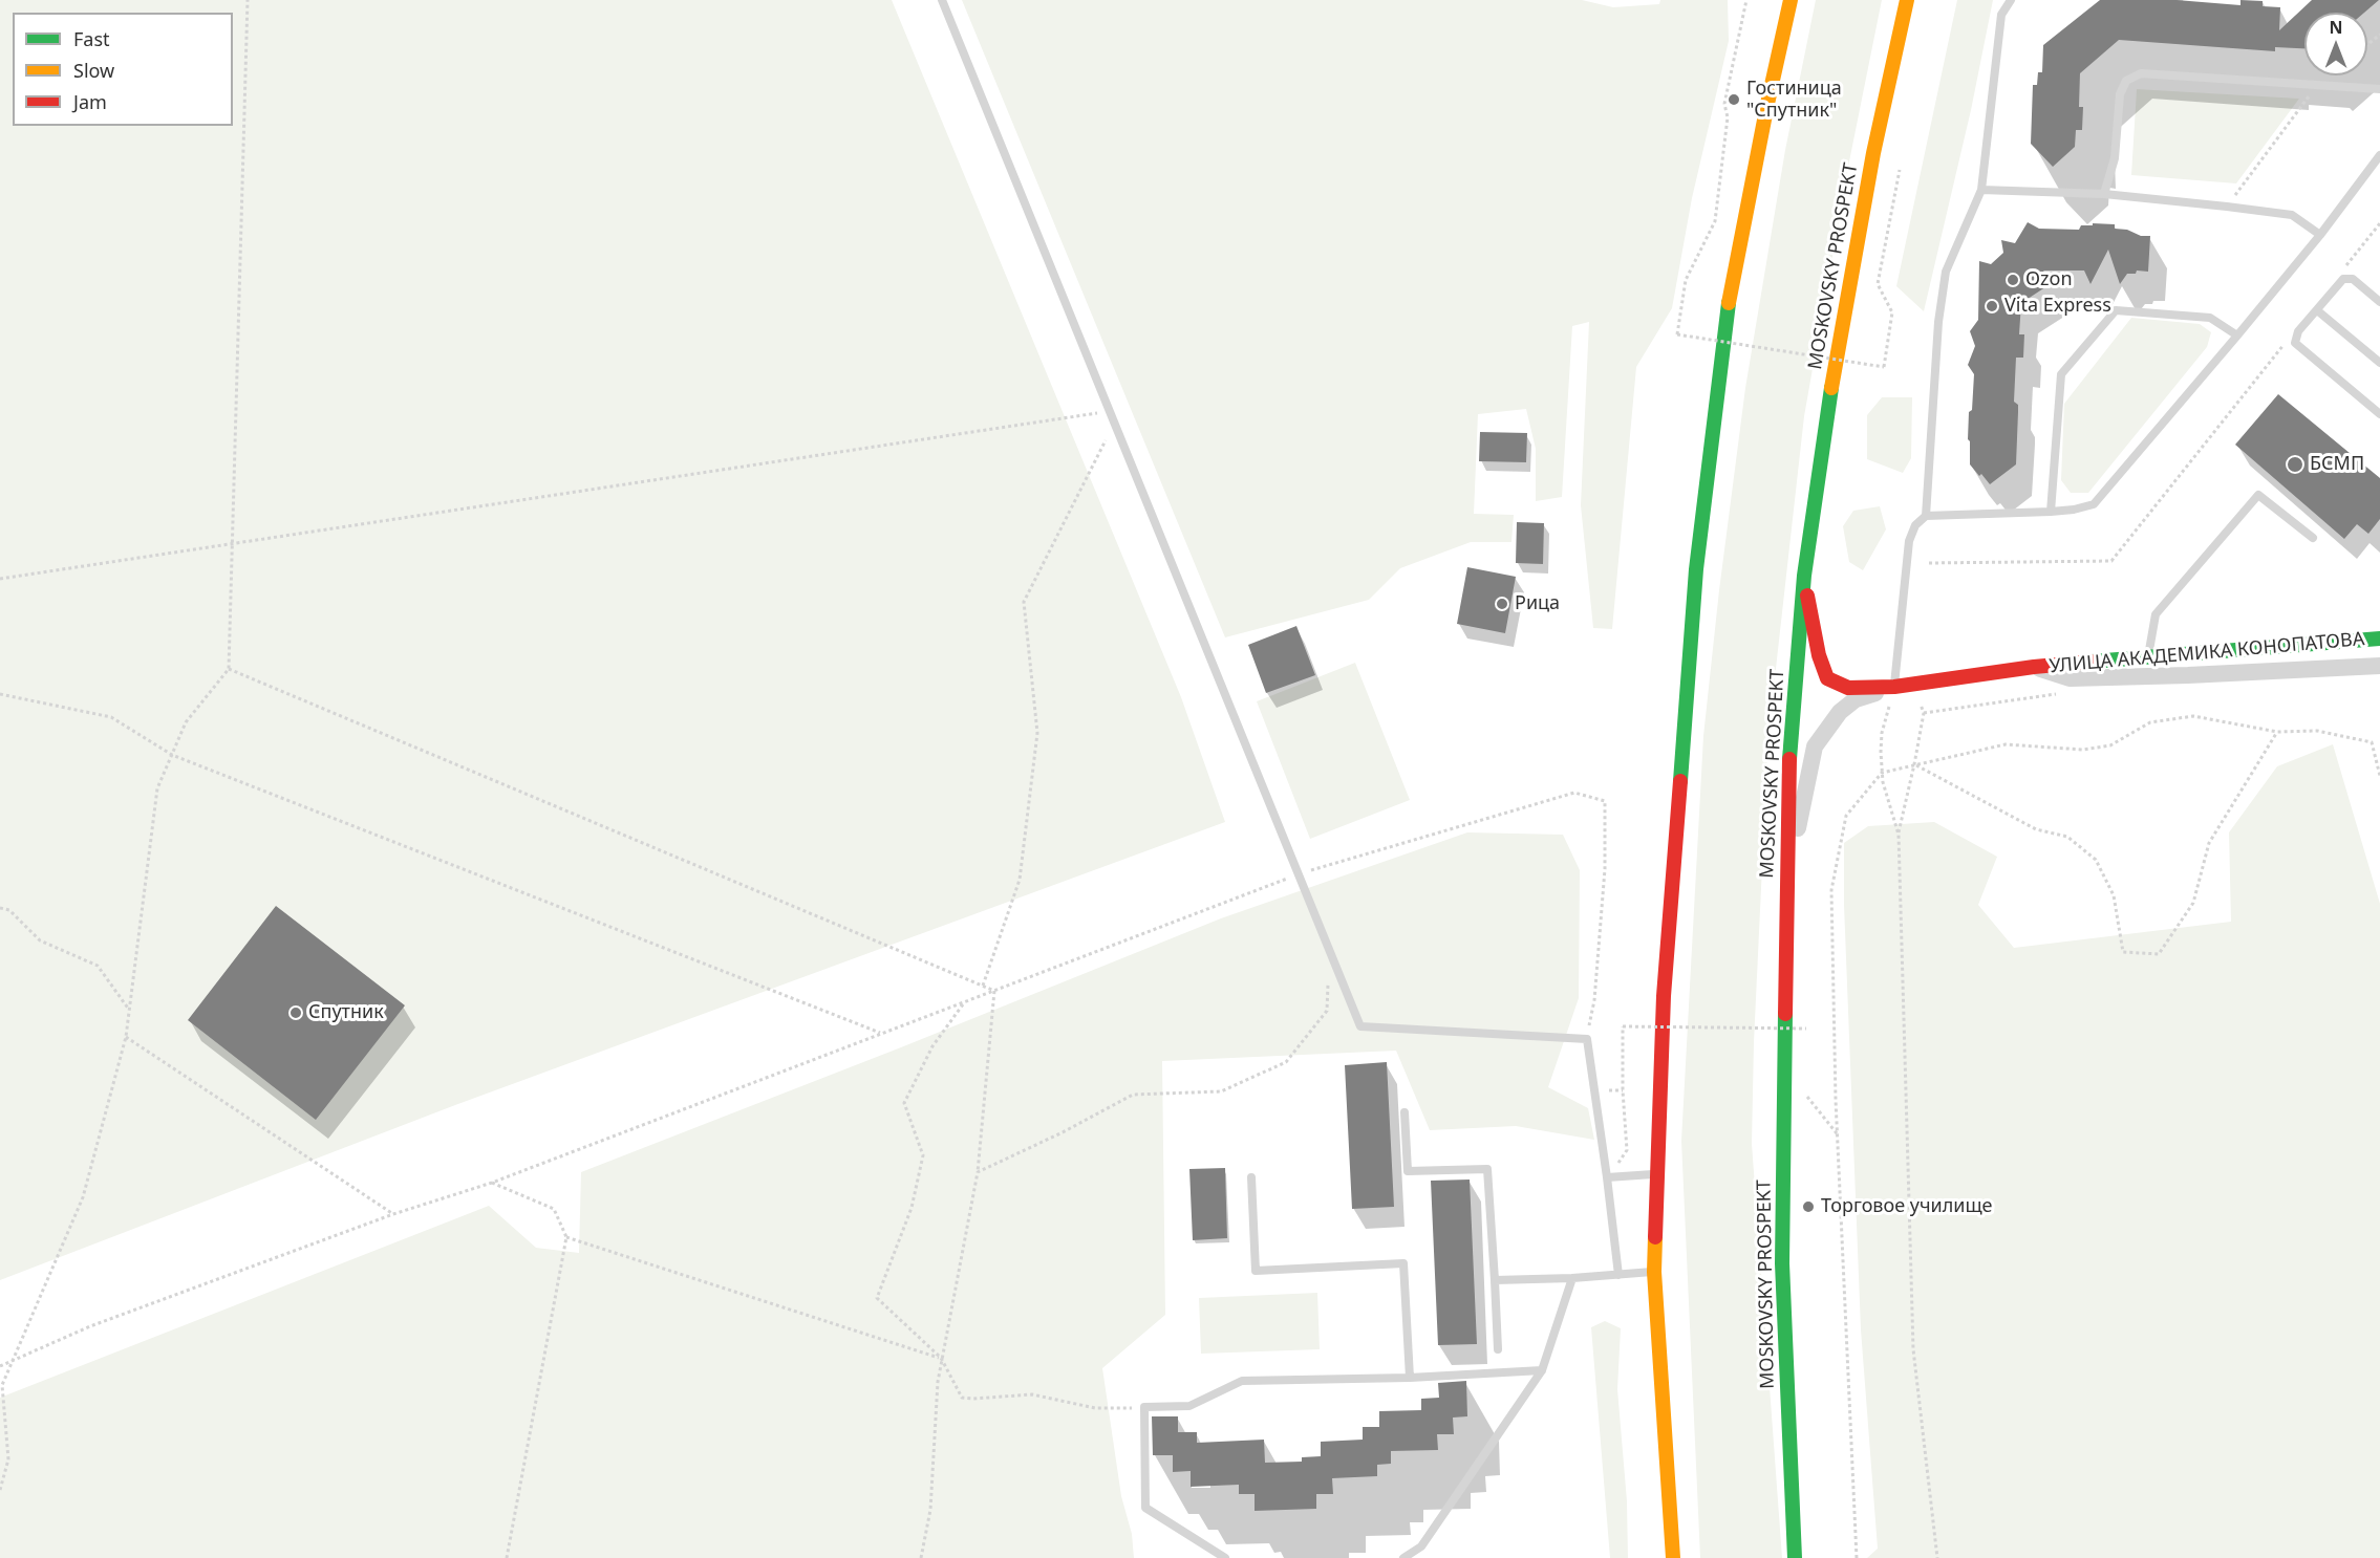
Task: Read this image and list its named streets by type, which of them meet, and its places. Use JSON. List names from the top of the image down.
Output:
{
  "streets": {
    "main road": ["MOSKOVSKY PROSPEKT", "УЛИЦА АКАДЕМИКА КОНОПАТОВА"]
  },
  "crossings": [
    ["MOSKOVSKY PROSPEKT", "УЛИЦА АКАДЕМИКА КОНОПАТОВА"]
  ],
  "places": [
    "Гостиница \"Спутник\"",
    "Ozon",
    "Vita Express",
    "БСМП",
    "Рица",
    "Спутник",
    "Торговое училище"
  ],
  "legend": ["Fast", "Slow", "Jam"],
  "north": "top"
}
